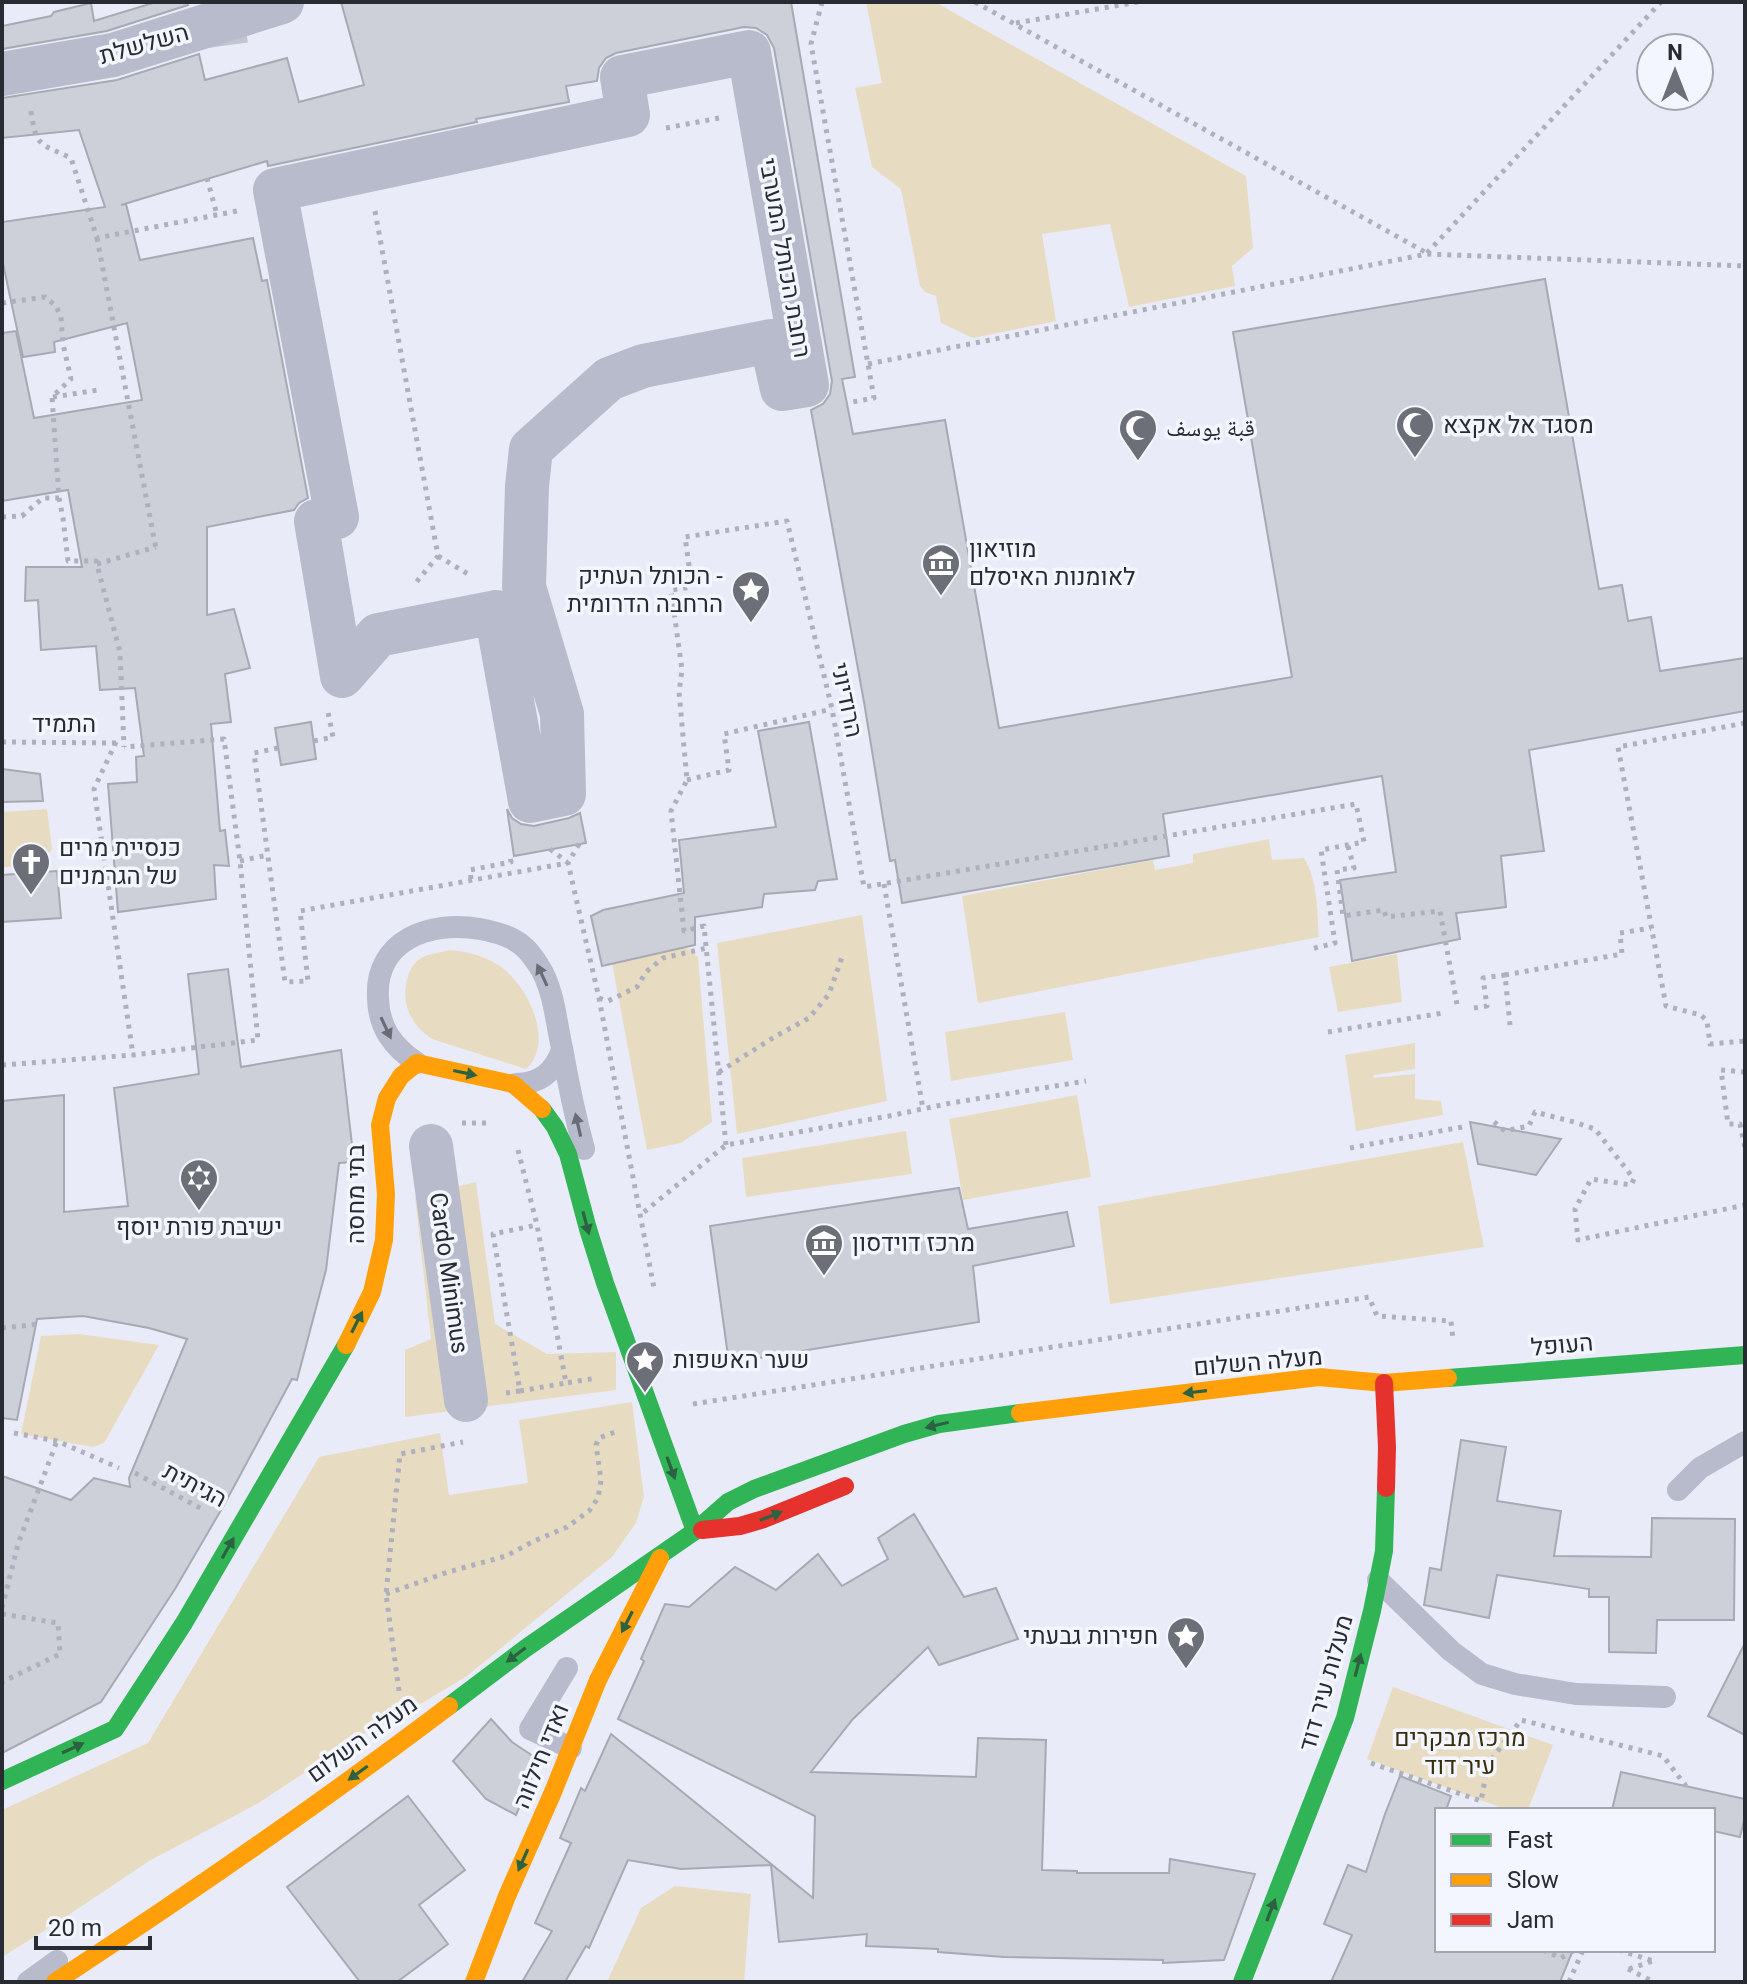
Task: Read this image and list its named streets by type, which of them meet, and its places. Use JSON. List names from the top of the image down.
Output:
{
  "streets": {
    "street": [
      "השלשלת",
      "רחבת הכותל המערבי",
      "בתי מחסה",
      "Cardo Minimus",
      "העופל",
      "מעלה השלום",
      "מעלות עיר דוד",
      "ואדי חילווה"
    ],
    "path": ["הרודיוני", "התמיד", "הגיתית"]
  },
  "crossings": [
    ["בתי מחסה", "הגיתית"],
    ["העופל", "מעלה השלום"],
    ["העופל", "מעלות עיר דוד"],
    ["מעלה השלום", "מעלות עיר דוד"],
    ["מעלה השלום", "ואדי חילווה"]
  ],
  "one_way": ["בתי מחסה", "מעלות עיר דוד", "ואדי חילווה"],
  "parks": ["מרכז מבקרים עיר דוד"],
  "places": {
    "mosque": ["מסגד אל אקצא", "قبة يوسف"],
    "museum": ["מוזיאון לאומנות האיסלם", "מרכז דוידסון"],
    "place": ["הכותל העתיק - הרחבה הדרומית", "שער האשפות", "חפירות גבעתי"],
    "church": ["כנסיית מרים של הגרמנים"],
    "synagogue": ["ישיבת פורת יוסף"]
  },
  "legend": ["Fast", "Slow", "Jam"],
  "scale_bar": "20 m",
  "north": "top"
}
